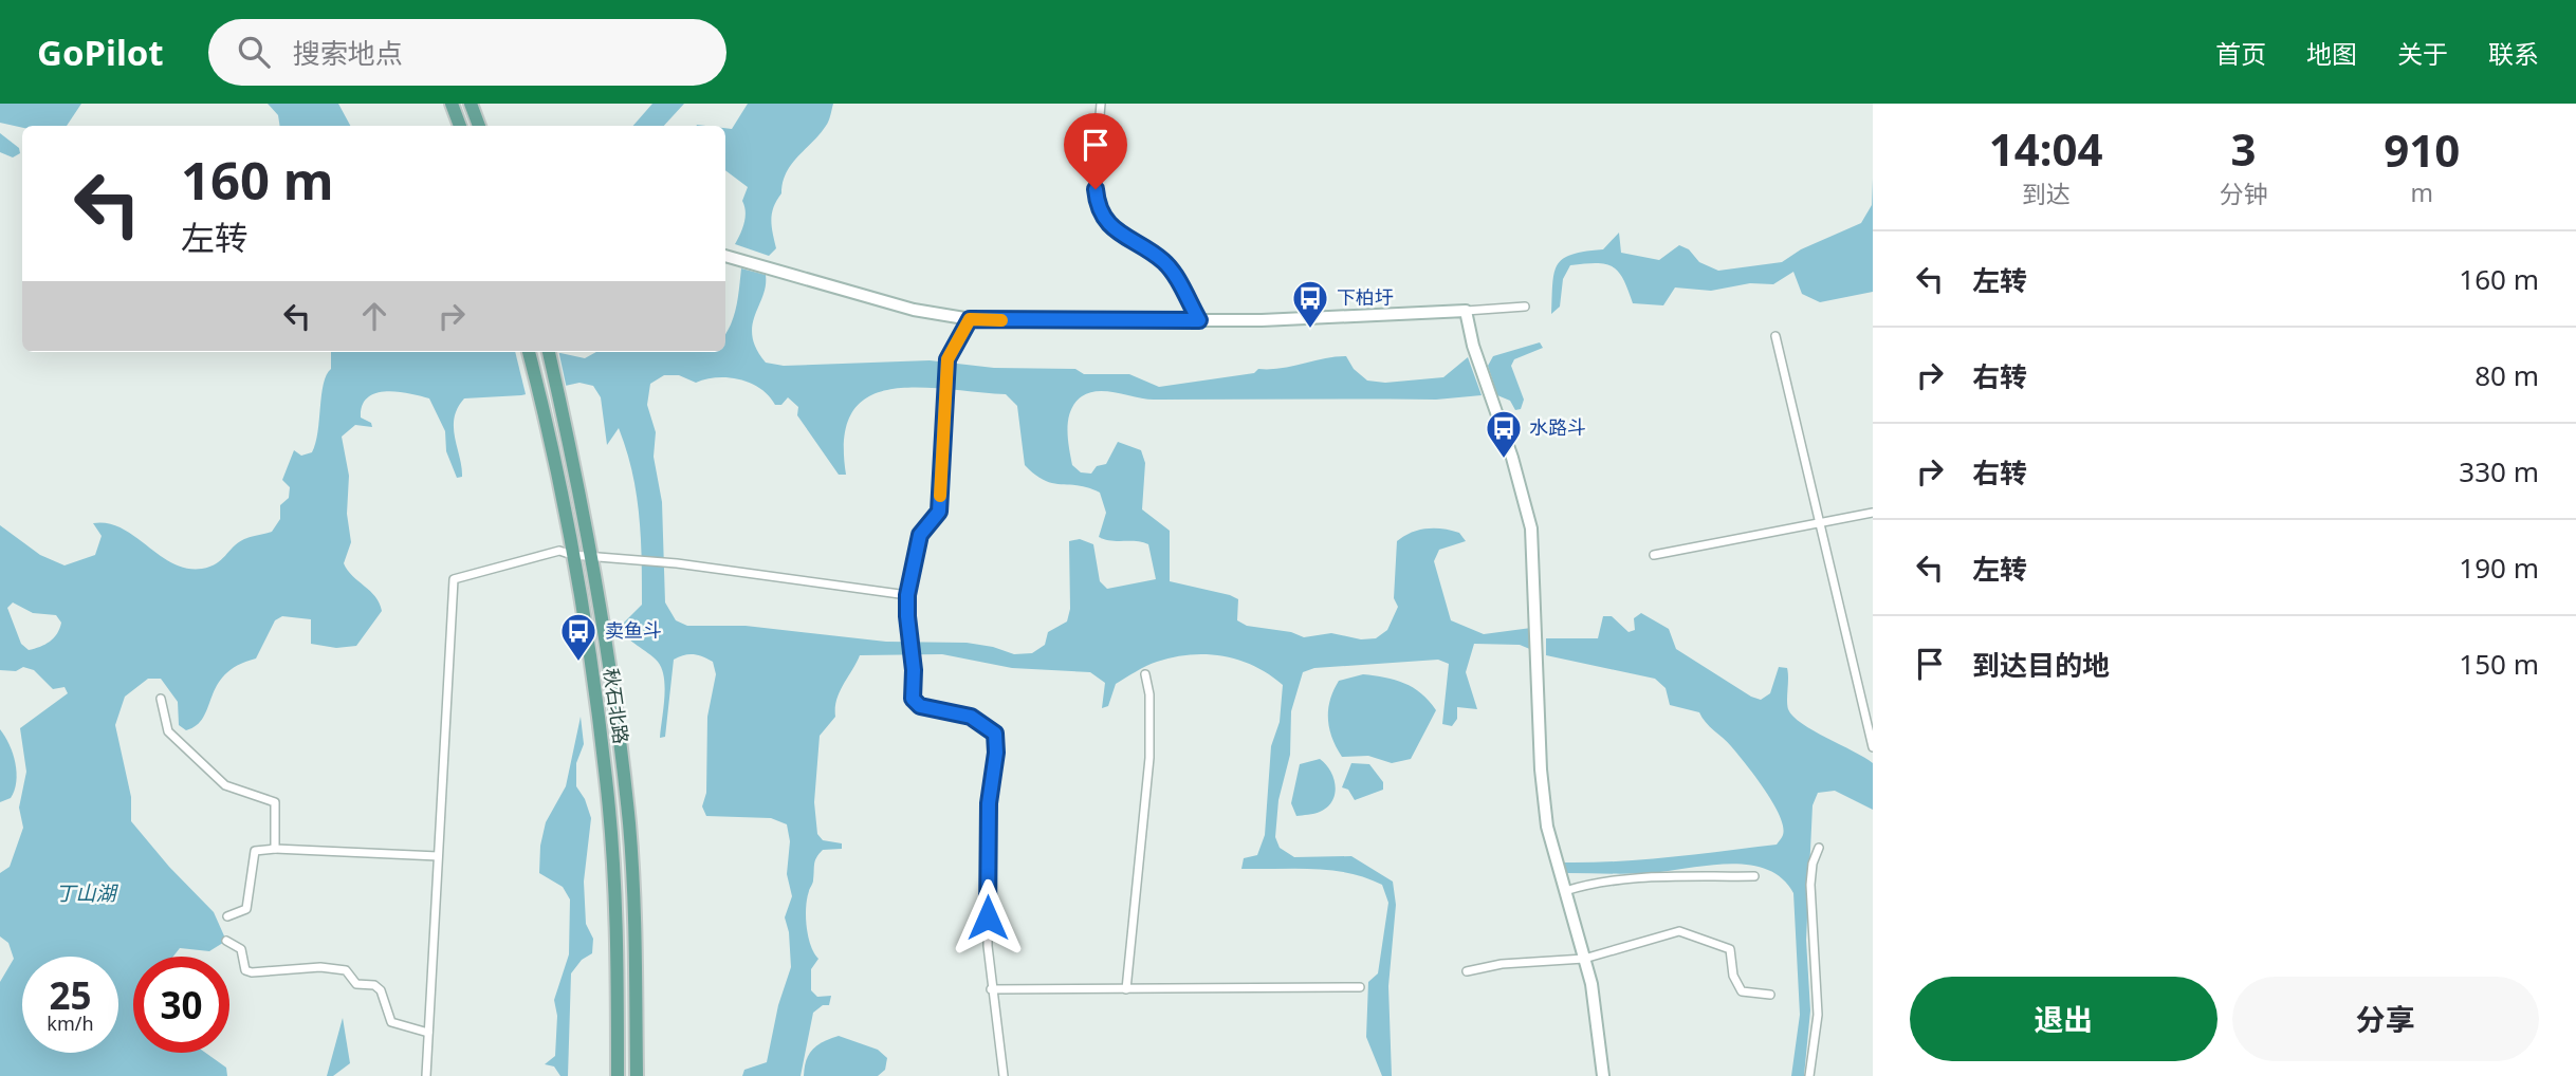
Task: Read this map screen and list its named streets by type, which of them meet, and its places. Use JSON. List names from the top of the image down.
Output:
{
  "streets": {
    "main road": ["秋石北路"]
  },
  "water": ["丁山湖"],
  "places": {
    "bus stop": ["下柏圩", "水路斗", "卖鱼斗"]
  },
  "page": {
    "header": "GoPilot",
    "search": "搜索地点",
    "nav": [
      "首页",
      "地图",
      "关于",
      "联系"
    ],
    "eta": [
      "14:04",
      "到达",
      "3",
      "分钟",
      "910",
      "m"
    ],
    "turn": ["160 m", "左转"],
    "list": [
      {
        "name": "左转",
        "value": "160 m"
      },
      {
        "name": "右转",
        "value": "80 m"
      },
      {
        "name": "右转",
        "value": "330 m"
      },
      {
        "name": "左转",
        "value": "190 m"
      },
      {
        "name": "到达目的地",
        "value": "150 m"
      }
    ],
    "speed": "25 km/h",
    "limit": "30",
    "buttons": ["退出", "分享"]
  }
}
